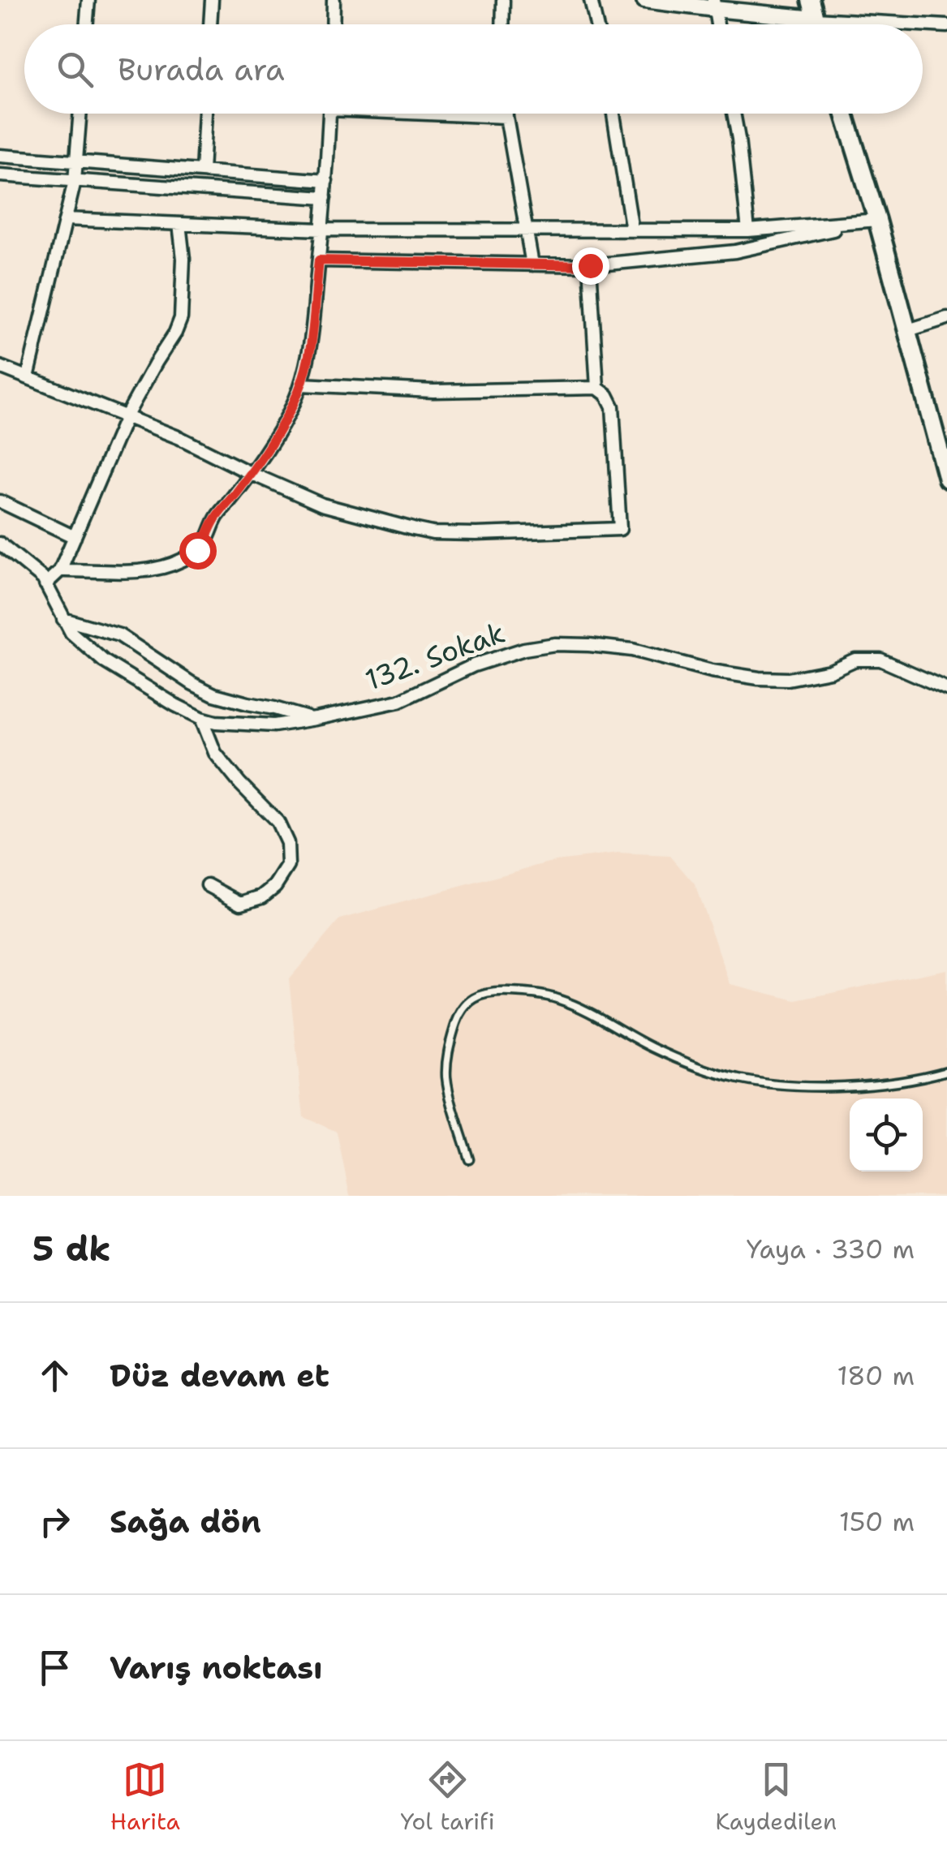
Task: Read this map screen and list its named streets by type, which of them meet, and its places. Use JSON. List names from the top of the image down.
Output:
{
  "streets": {
    "street": ["132. Sokak"]
  },
  "page": {
    "search": "Burada ara",
    "heading": ["5 dk", "Yaya · 330 m"],
    "list": [
      ["Düz devam et", "180 m"],
      ["Sağa dön", "150 m"],
      "Varış noktası"
    ],
    "nav": ["Harita", "Yol tarifi", "Kaydedilen"]
  }
}
